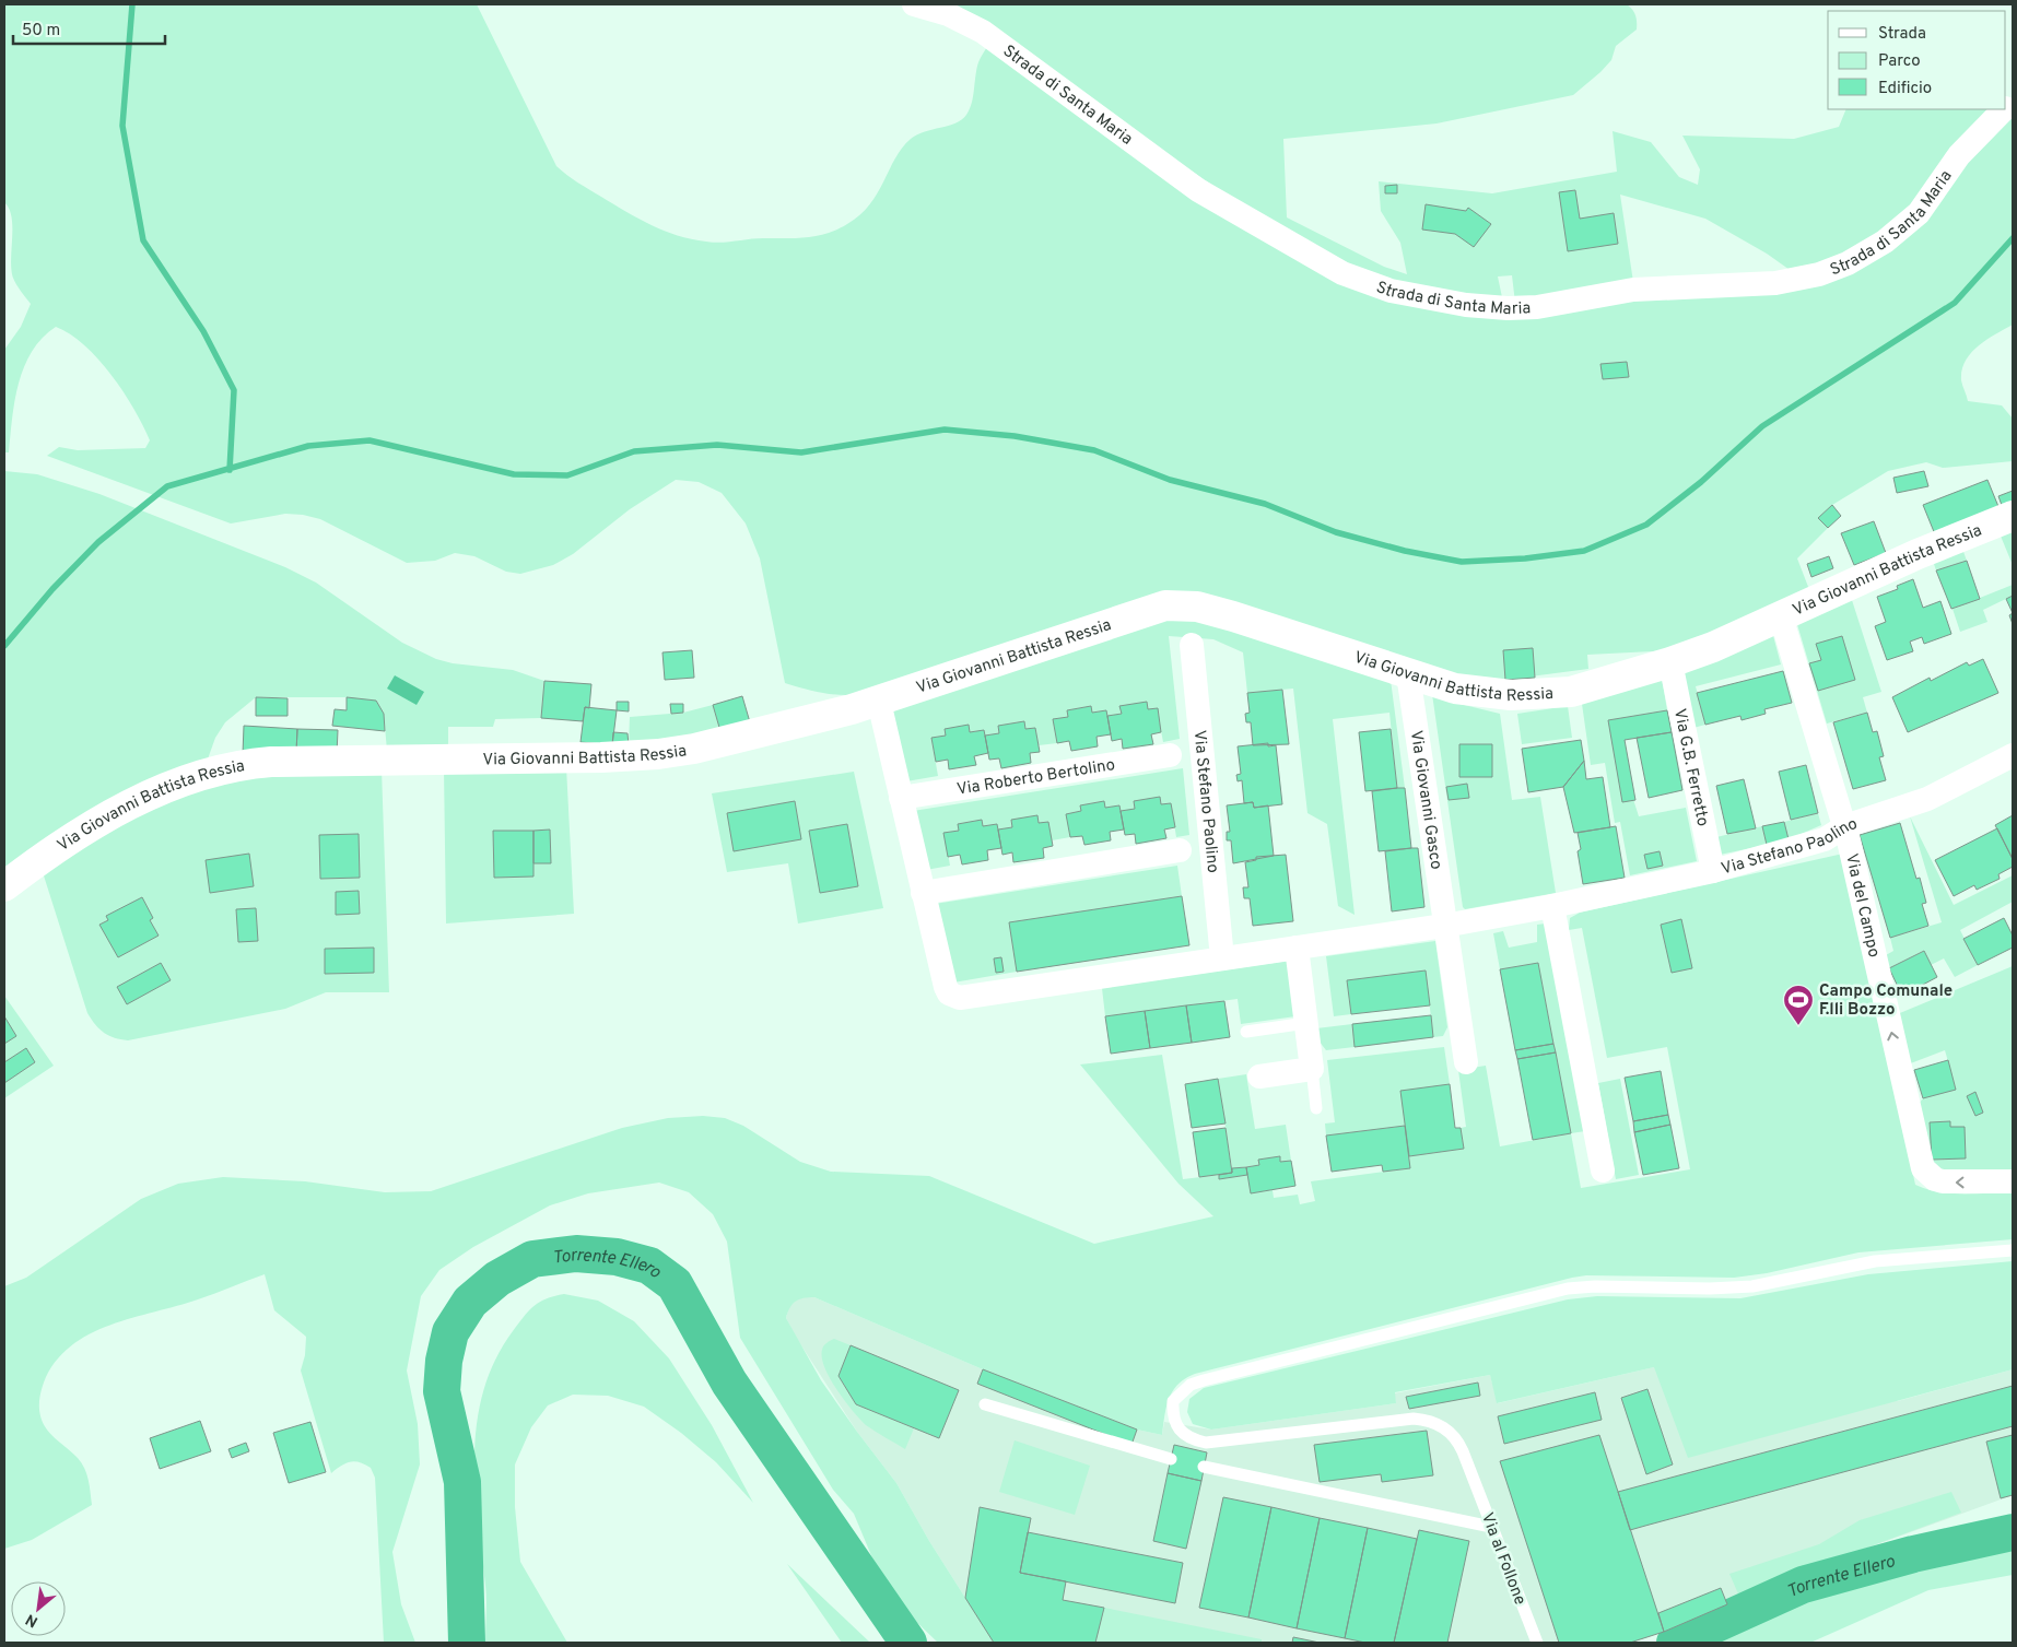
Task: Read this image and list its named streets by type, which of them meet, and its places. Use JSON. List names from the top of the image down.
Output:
{
  "streets": {
    "street": [
      "Strada di Santa Maria",
      "Via Giovanni Battista Ressia",
      "Via G.B. Ferretto",
      "Via Roberto Bertolino",
      "Via Giovanni Gasco",
      "Via Stefano Paolino",
      "Via del Campo"
    ],
    "lane": ["Via al Follone"]
  },
  "crossings": [
    ["Via Giovanni Battista Ressia", "Via G.B. Ferretto"],
    ["Via Giovanni Battista Ressia", "Via Giovanni Gasco"],
    ["Via Giovanni Battista Ressia", "Via del Campo"],
    ["Via G.B. Ferretto", "Via Stefano Paolino"],
    ["Via Giovanni Gasco", "Via Stefano Paolino"],
    ["Via Stefano Paolino", "Via del Campo"]
  ],
  "one_way": ["Via del Campo"],
  "water": ["Torrente Ellero"],
  "places": {
    "sports": ["Campo Comunale F.lli Bozzo"]
  },
  "legend": ["Strada", "Parco", "Edificio"],
  "scale_bar": "50 m",
  "north": "bottom left"
}
